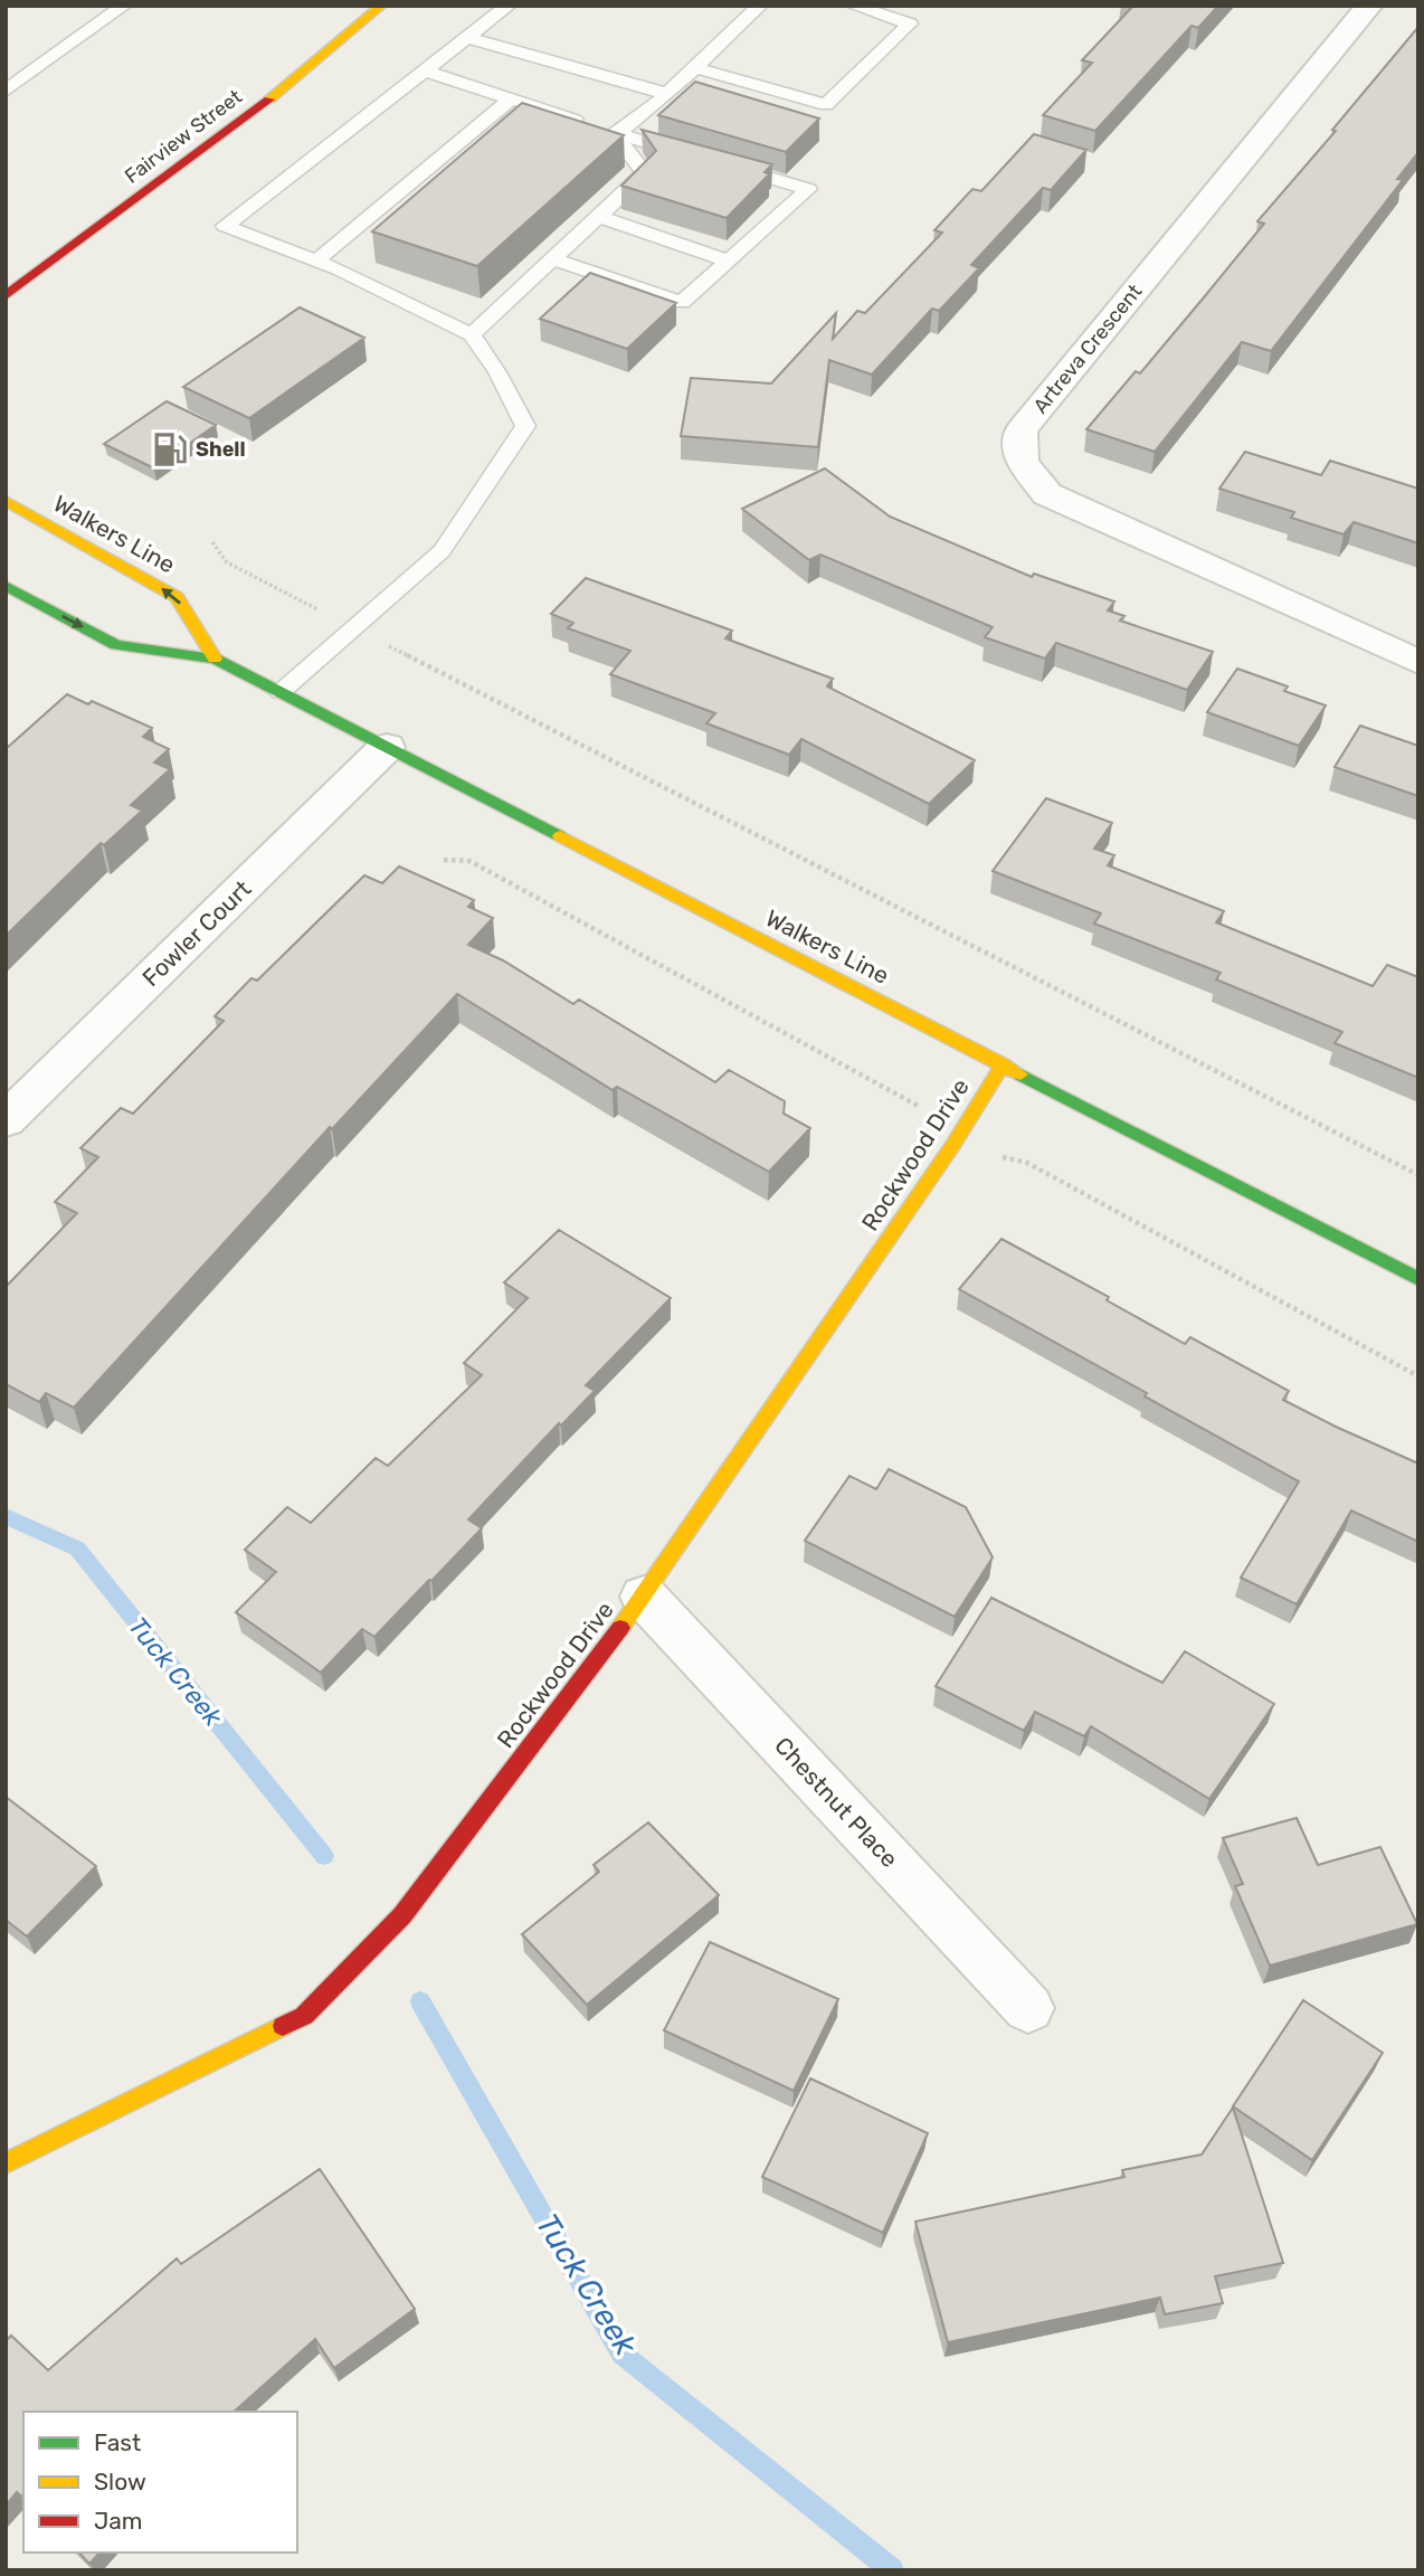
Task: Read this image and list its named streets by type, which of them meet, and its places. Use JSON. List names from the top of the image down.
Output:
{
  "streets": {
    "main road": ["Fairview Street", "Walkers Line", "Rockwood Drive"],
    "street": ["Artreva Crescent", "Fowler Court", "Chestnut Place"]
  },
  "crossings": [
    ["Walkers Line", "Fowler Court"],
    ["Walkers Line", "Rockwood Drive"],
    ["Rockwood Drive", "Chestnut Place"]
  ],
  "water": ["Tuck Creek"],
  "places": {
    "fuel station": ["Shell"]
  },
  "legend": ["Fast", "Slow", "Jam"]
}
